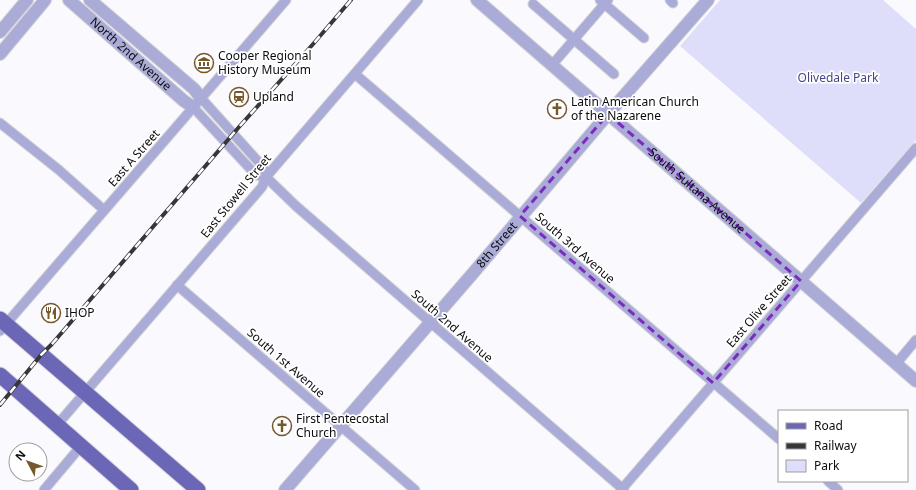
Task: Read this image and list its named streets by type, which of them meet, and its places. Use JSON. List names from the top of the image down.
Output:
{
  "streets": {
    "street": [
      "North 2nd Avenue",
      "East A Street",
      "South Sultana Avenue",
      "East Stowell Street",
      "8th Street",
      "South 3rd Avenue",
      "East Olive Street",
      "South 2nd Avenue",
      "South 1st Avenue"
    ]
  },
  "crossings": [
    ["North 2nd Avenue", "East A Street"],
    ["North 2nd Avenue", "South 2nd Avenue"],
    ["East A Street", "South 2nd Avenue"],
    ["South Sultana Avenue", "8th Street"],
    ["South Sultana Avenue", "East Olive Street"],
    ["East Stowell Street", "South 3rd Avenue"],
    ["East Stowell Street", "South 2nd Avenue"],
    ["East Stowell Street", "South 1st Avenue"],
    ["8th Street", "South 3rd Avenue"],
    ["8th Street", "South 2nd Avenue"],
    ["8th Street", "South 1st Avenue"],
    ["South 3rd Avenue", "East Olive Street"],
    ["East Olive Street", "South 2nd Avenue"]
  ],
  "parks": ["Olivedale Park"],
  "places": {
    "museum": ["Cooper Regional History Museum"],
    "station": ["Upland"],
    "church": ["Latin American Church of the Nazarene", "First Pentecostal Church"],
    "restaurant": ["IHOP"]
  },
  "legend": ["Road", "Railway", "Park"],
  "north": "top left"
}
